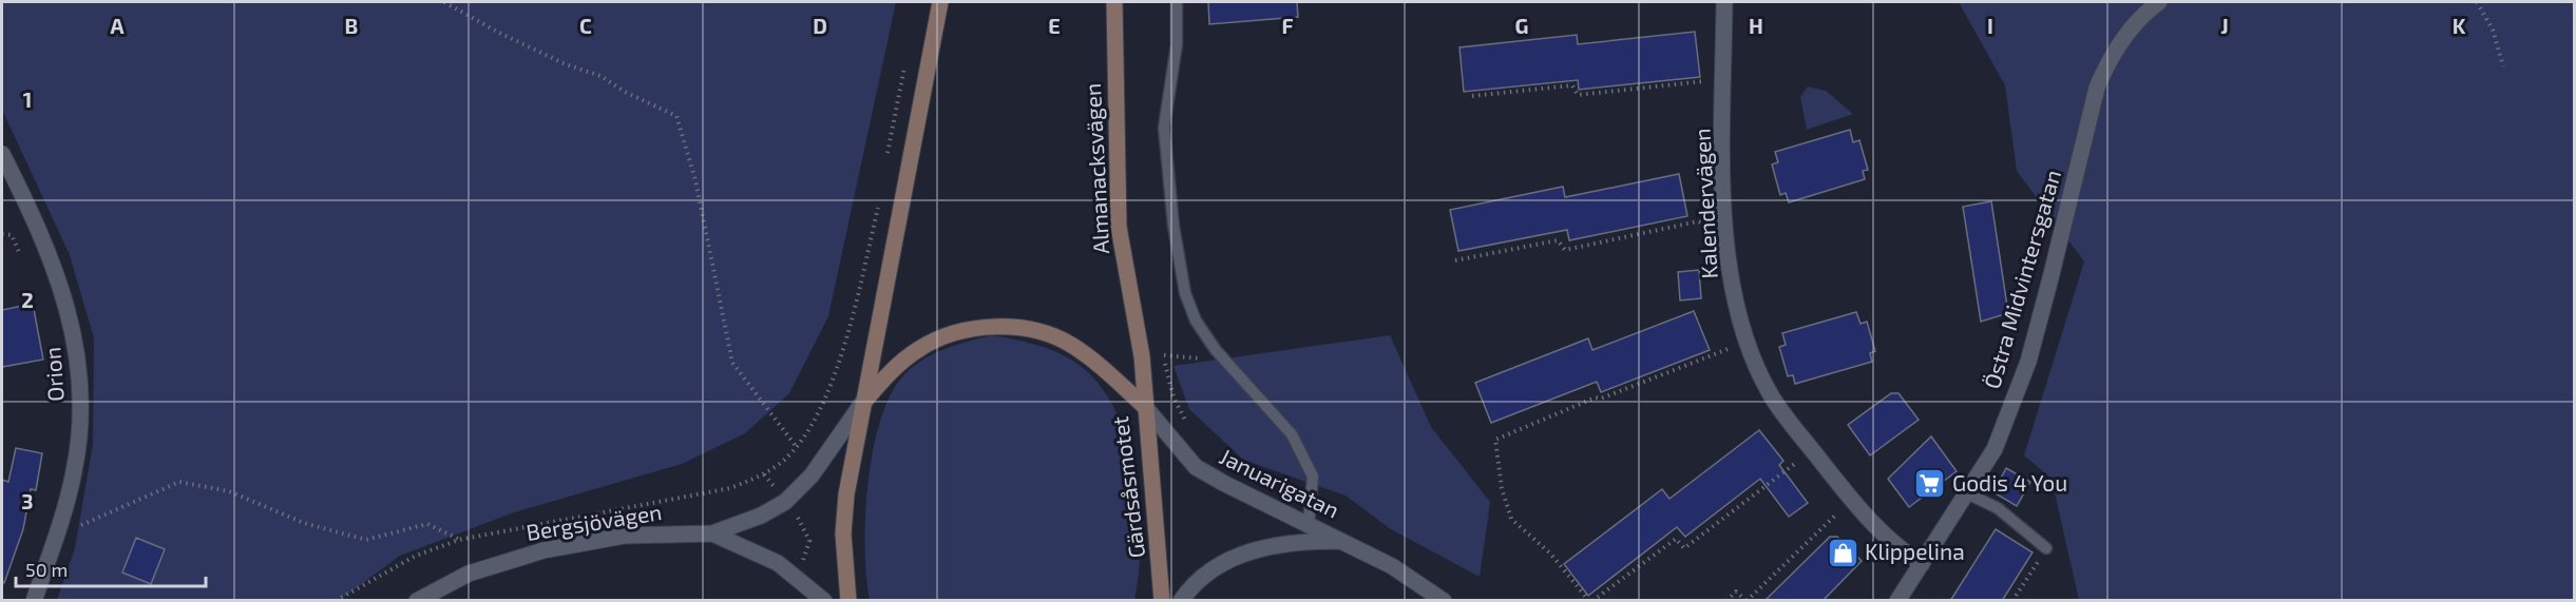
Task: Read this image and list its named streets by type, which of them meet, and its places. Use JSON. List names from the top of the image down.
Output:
{
  "streets": {
    "main road": ["Almanacksvägen", "Gärdsåsmotet"],
    "street": [
      "Kalendervägen",
      "Östra Midvintersgatan",
      "Orion",
      "Januarigatan",
      "Bergsjövägen"
    ]
  },
  "crossings": [
    ["Almanacksvägen", "Januarigatan"],
    ["Almanacksvägen", "Gärdsåsmotet"],
    ["Kalendervägen", "Östra Midvintersgatan"],
    ["Januarigatan", "Gärdsåsmotet"],
    ["Gärdsåsmotet", "Bergsjövägen"]
  ],
  "places": {
    "supermarket": ["Godis 4 You"],
    "shop": ["Klippelina"]
  },
  "scale_bar": "50 m",
  "grid": {
    "columns": [
      "A",
      "B",
      "C",
      "D",
      "E",
      "F",
      "G",
      "H",
      "I",
      "J",
      "K"
    ],
    "rows": ["1", "2", "3"]
  }
}
